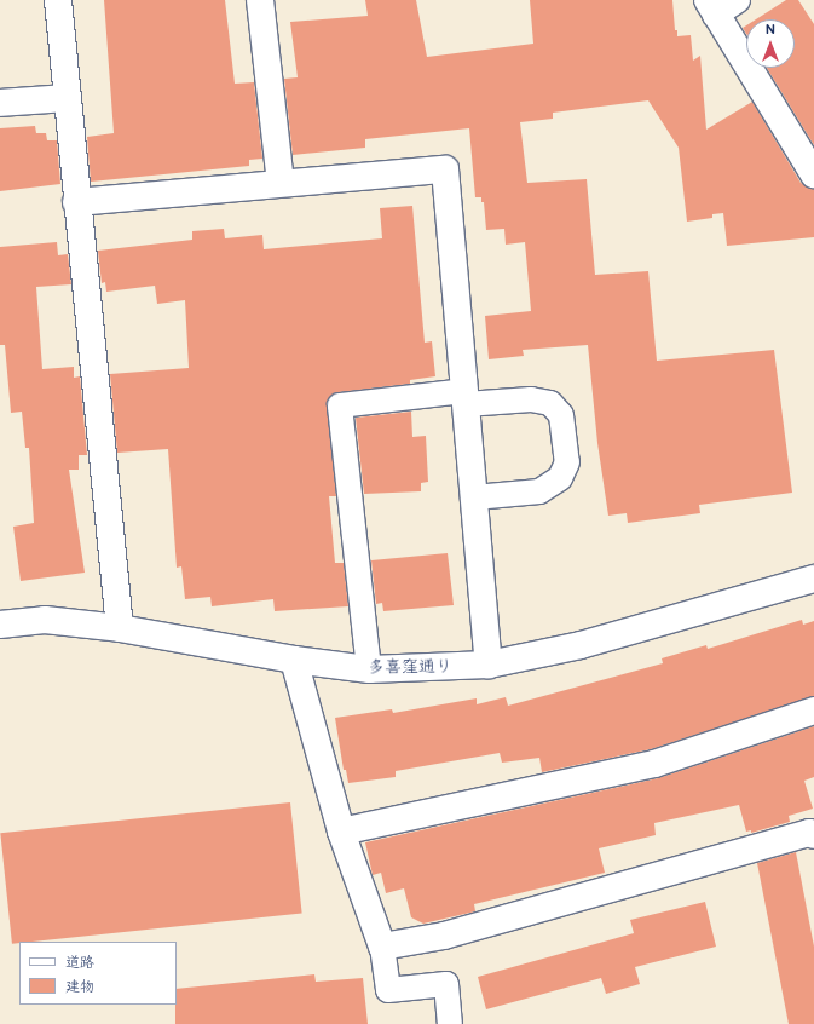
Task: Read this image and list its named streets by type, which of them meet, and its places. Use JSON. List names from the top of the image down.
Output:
{
  "streets": {
    "street": ["多喜窪通り"]
  },
  "legend": ["道路", "建物"],
  "north": "top"
}
